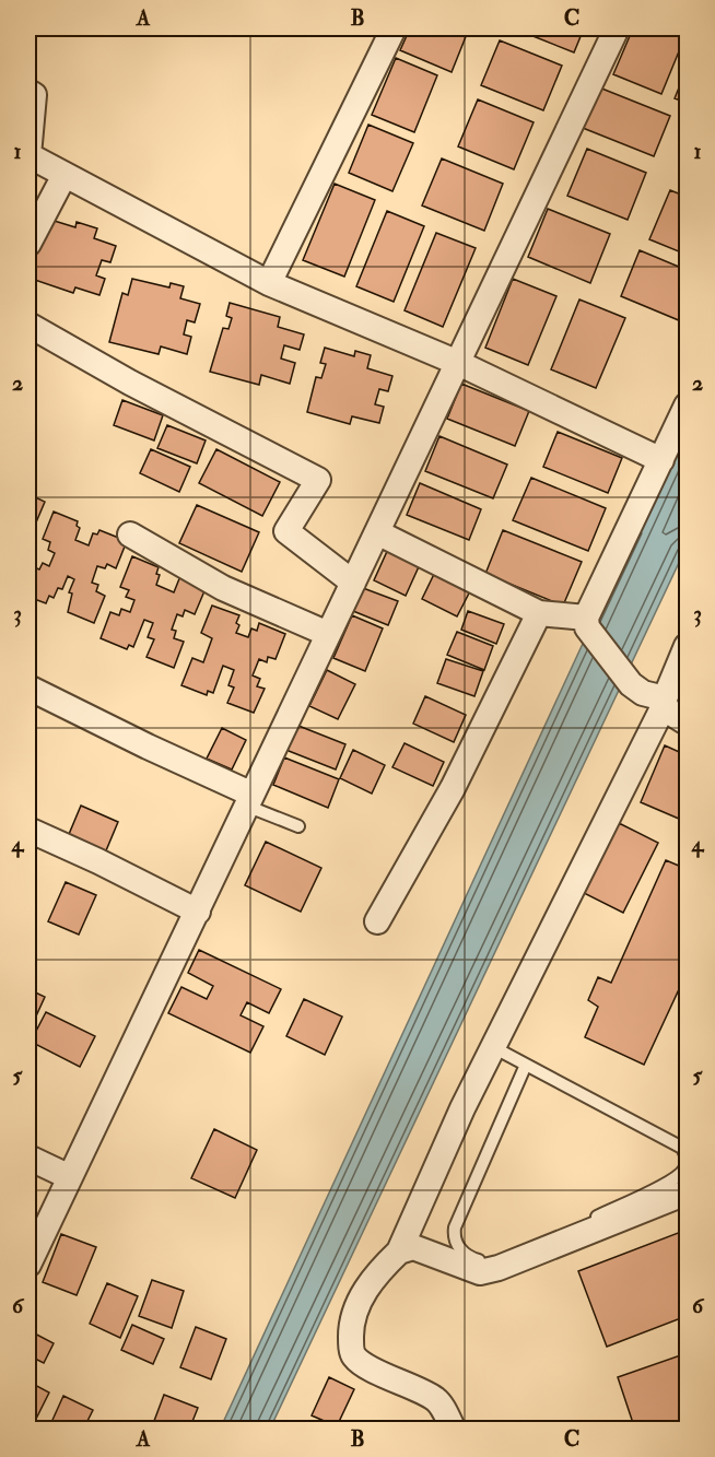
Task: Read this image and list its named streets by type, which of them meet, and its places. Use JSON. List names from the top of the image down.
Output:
{
  "grid": {
    "columns": ["A", "B", "C"],
    "rows": [
      "1",
      "2",
      "3",
      "4",
      "5",
      "6"
    ]
  }
}
